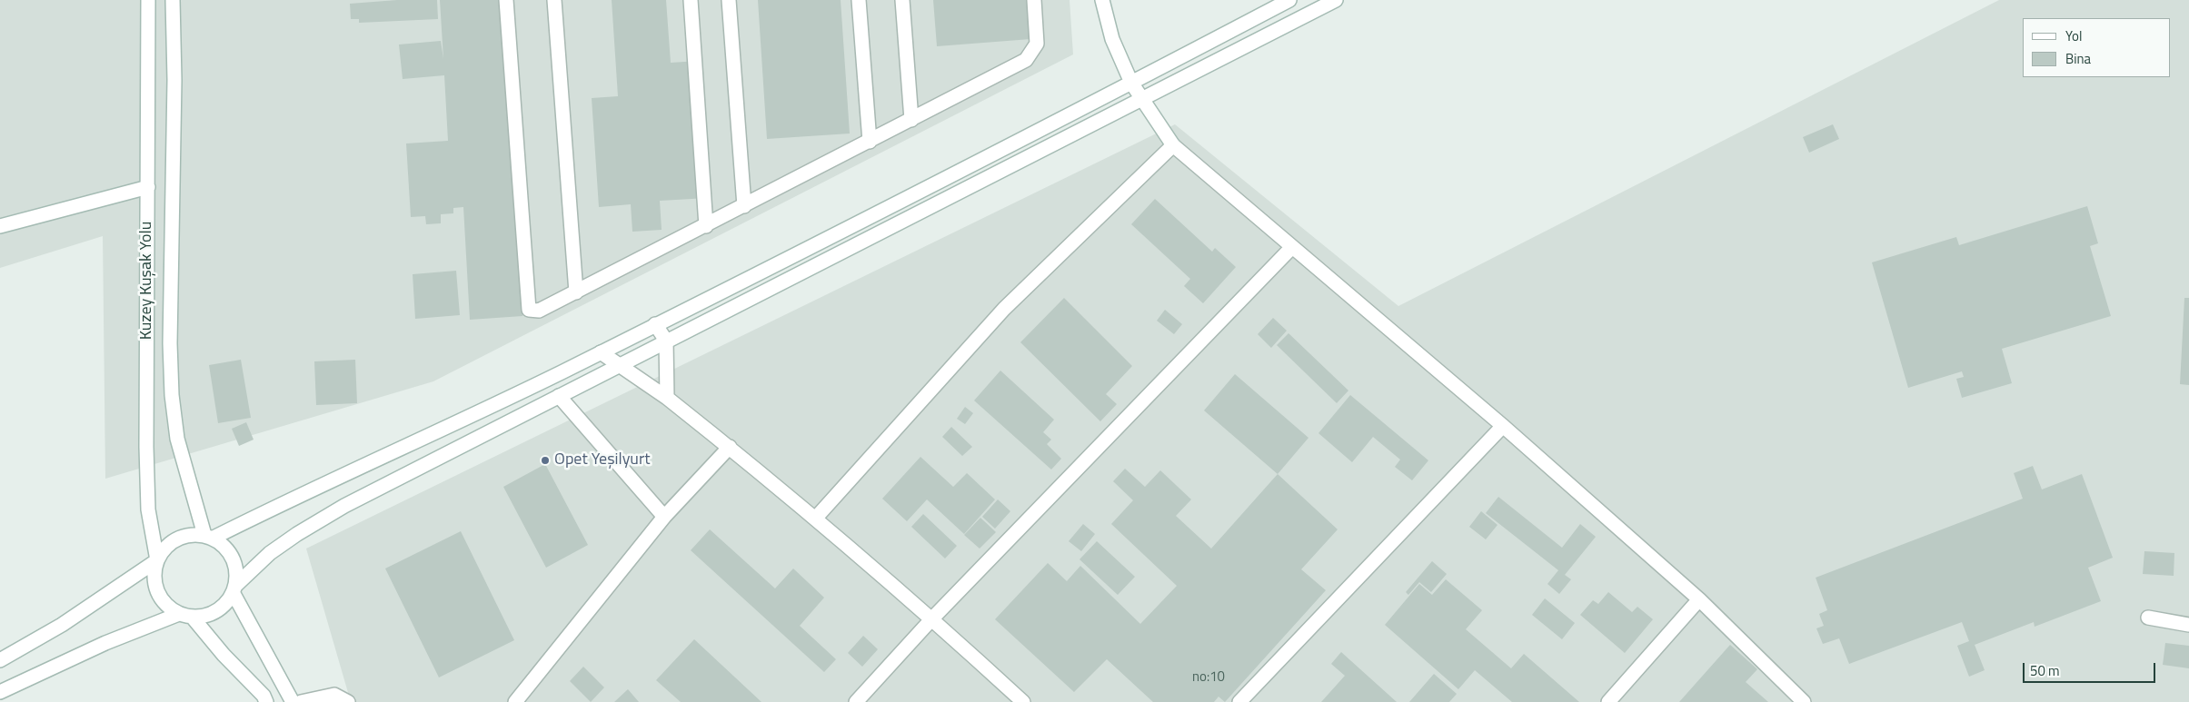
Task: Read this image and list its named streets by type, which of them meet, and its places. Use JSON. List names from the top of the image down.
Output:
{
  "streets": {
    "street": ["Kuzey Kuşak Yolu"]
  },
  "places": ["Opet Yeşilyurt"],
  "house_numbers": ["no:10"],
  "legend": ["Yol", "Bina"],
  "scale_bar": "50 m"
}
